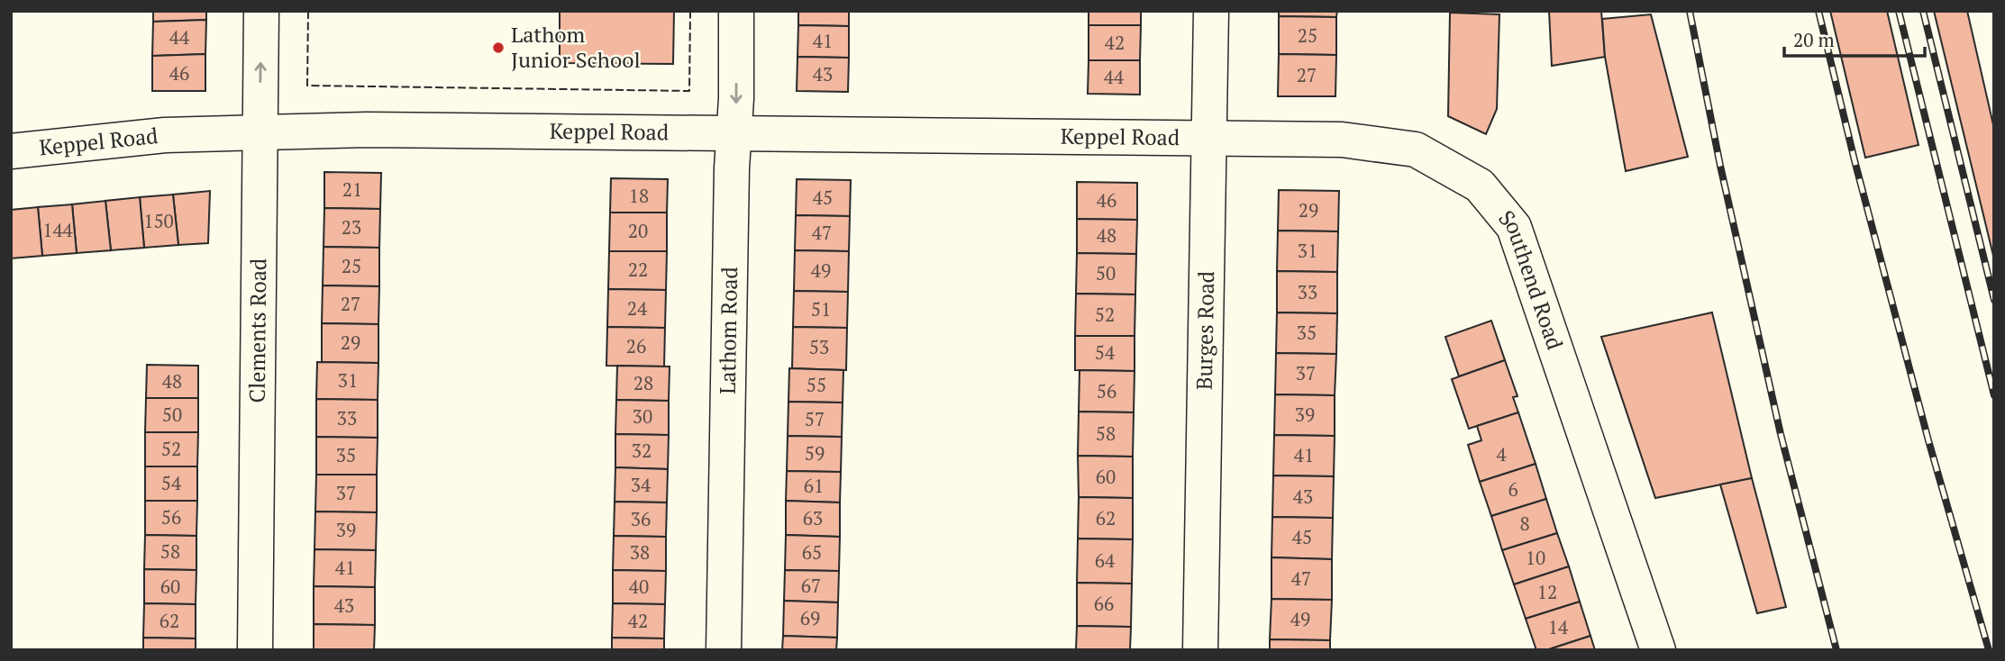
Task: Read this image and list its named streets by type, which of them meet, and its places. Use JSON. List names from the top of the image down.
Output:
{
  "streets": {
    "street": [
      "Keppel Road",
      "Southend Road",
      "Clements Road",
      "Lathom Road",
      "Burges Road"
    ]
  },
  "crossings": [
    ["Keppel Road", "Southend Road"],
    ["Keppel Road", "Clements Road"],
    ["Keppel Road", "Lathom Road"],
    ["Keppel Road", "Burges Road"],
    ["Southend Road", "Burges Road"]
  ],
  "places": ["Lathom Junior School"],
  "house_numbers": [
    "25",
    "44",
    "41",
    "42",
    "46",
    "43",
    "27",
    "44",
    "21",
    "18",
    "45",
    "46",
    "29",
    "150",
    "23",
    "144",
    "20",
    "47",
    "48",
    "31",
    "25",
    "22",
    "49",
    "50",
    "33",
    "27",
    "24",
    "51",
    "52",
    "35",
    "29",
    "26",
    "53",
    "54",
    "37",
    "31",
    "48",
    "28",
    "55",
    "56",
    "50",
    "39",
    "30",
    "33",
    "57",
    "58",
    "52",
    "32",
    "59",
    "4",
    "35",
    "41",
    "60",
    "54",
    "34",
    "61",
    "6",
    "37",
    "43",
    "56",
    "63",
    "62",
    "36",
    "8",
    "39",
    "45",
    "58",
    "38",
    "65",
    "10",
    "64",
    "41",
    "47",
    "67",
    "60",
    "40",
    "12",
    "66",
    "43",
    "69",
    "49",
    "62",
    "42",
    "14"
  ],
  "scale_bar": "20 m"
}
